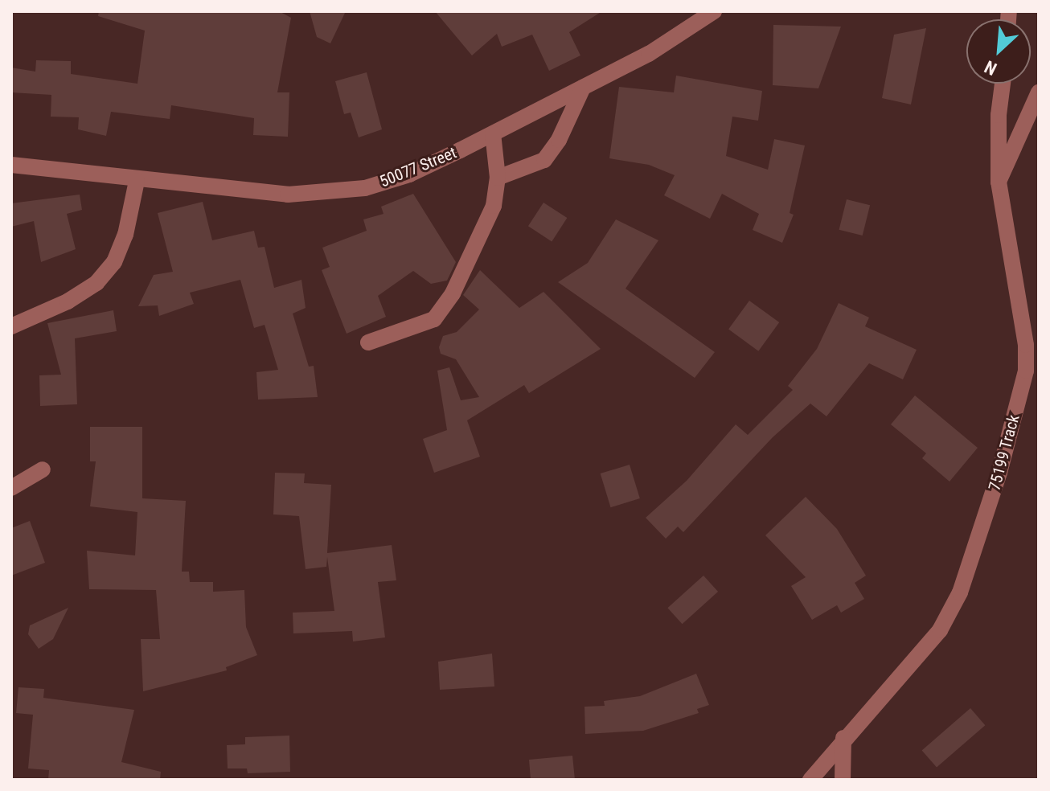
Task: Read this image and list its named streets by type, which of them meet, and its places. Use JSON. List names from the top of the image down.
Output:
{
  "streets": {
    "street": ["50077 Street", "75199 Track"]
  },
  "north": "bottom left"
}
